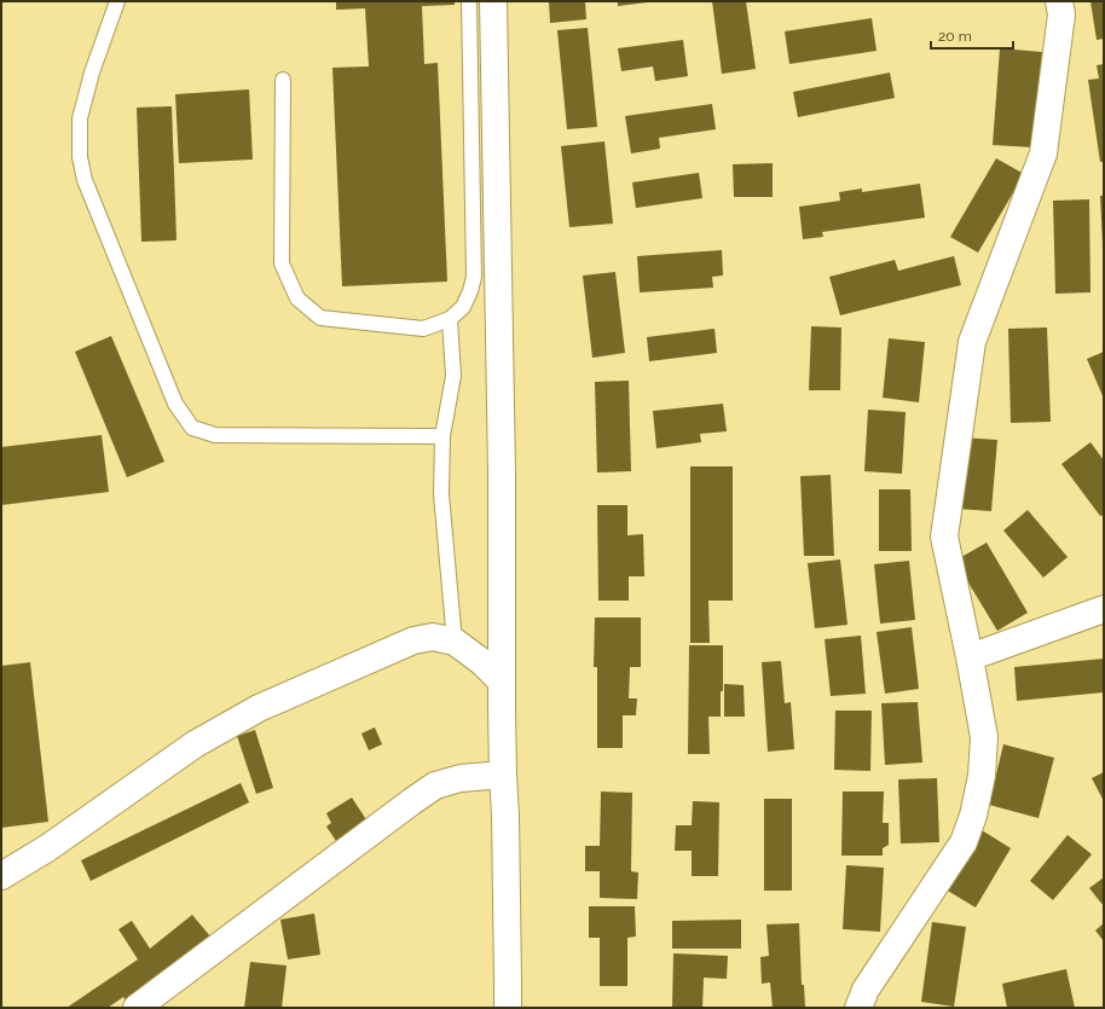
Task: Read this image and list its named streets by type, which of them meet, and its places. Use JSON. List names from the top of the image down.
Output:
{
  "scale_bar": "20 m"
}
